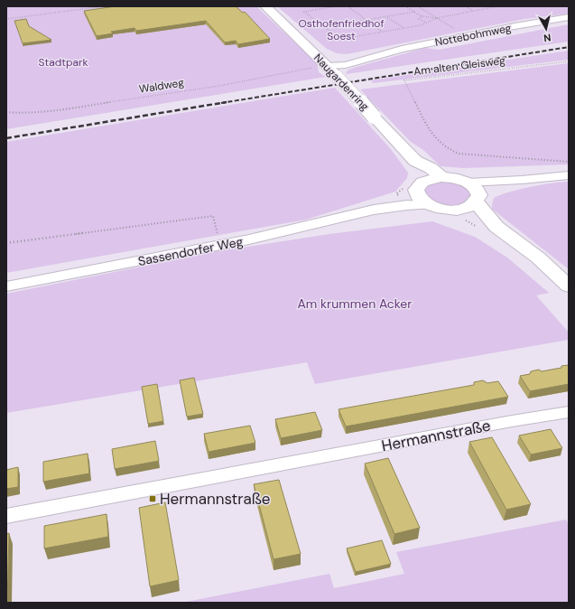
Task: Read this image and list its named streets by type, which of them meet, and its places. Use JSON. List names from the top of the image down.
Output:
{
  "streets": {
    "main road": ["Naugardenring"],
    "street": ["Nottebohmweg", "Sassendorfer Weg", "Hermannstraße"],
    "path": ["Am alten Gleisweg", "Waldweg"]
  },
  "crossings": [
    ["Nottebohmweg", "Naugardenring"],
    ["Naugardenring", "Sassendorfer Weg"]
  ],
  "parks": ["Osthofenfriedhof Soest", "Stadtpark", "Am krummen Acker"],
  "places": {
    "transit": ["Hermannstraße"]
  },
  "north": "bottom"
}
